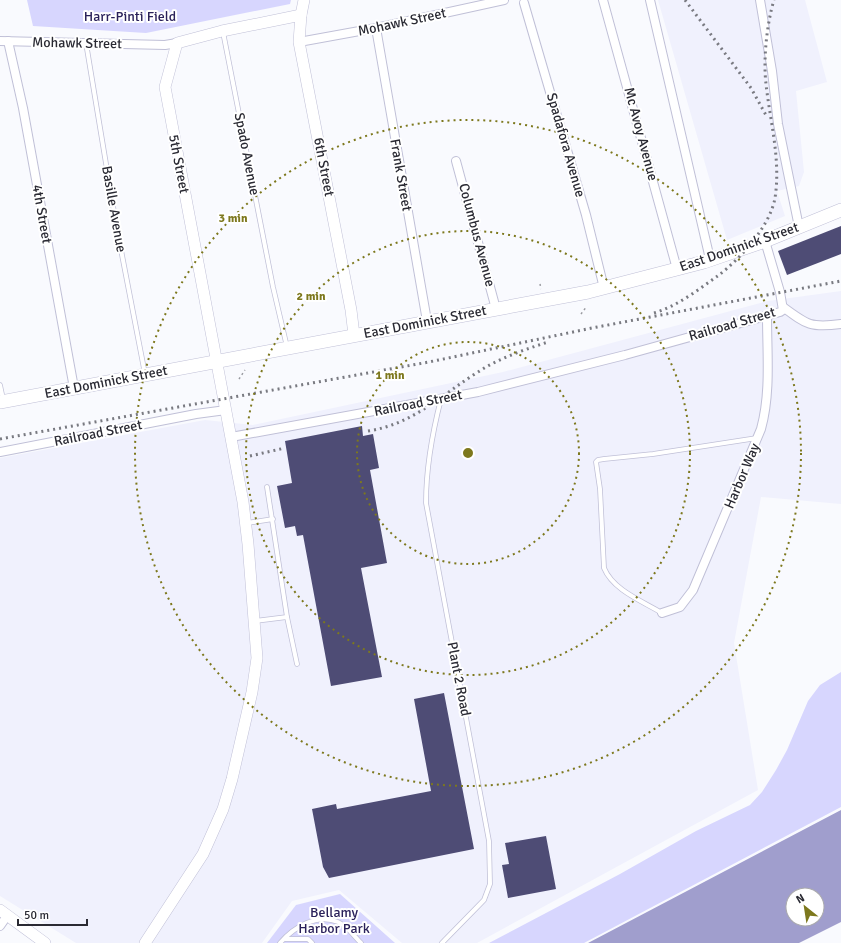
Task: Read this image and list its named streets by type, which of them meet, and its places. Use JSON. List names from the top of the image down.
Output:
{
  "streets": {
    "main road": ["East Dominick Street"],
    "street": [
      "Mohawk Street",
      "Mc Avoy Avenue",
      "Spadafora Avenue",
      "5th Street",
      "6th Street",
      "Frank Street",
      "4th Street",
      "Columbus Avenue",
      "Railroad Street",
      "Harbor Way"
    ],
    "lane": ["Spado Avenue", "Basille Avenue", "Plant 2 Road"]
  },
  "crossings": [
    ["Mohawk Street", "5th Street"],
    ["Mohawk Street", "6th Street"],
    ["Mohawk Street", "Frank Street"],
    ["Mohawk Street", "Basille Avenue"],
    ["Mohawk Street", "4th Street"],
    ["Mc Avoy Avenue", "East Dominick Street"],
    ["Spadafora Avenue", "East Dominick Street"],
    ["Spado Avenue", "East Dominick Street"],
    ["5th Street", "East Dominick Street"],
    ["5th Street", "Railroad Street"],
    ["6th Street", "East Dominick Street"],
    ["Frank Street", "East Dominick Street"],
    ["Basille Avenue", "East Dominick Street"],
    ["4th Street", "East Dominick Street"],
    ["Columbus Avenue", "East Dominick Street"],
    ["East Dominick Street", "Railroad Street"],
    ["Railroad Street", "Harbor Way"],
    ["Railroad Street", "Plant 2 Road"]
  ],
  "parks": ["Harr-Pinti Field", "Bellamy Harbor Park"],
  "scale_bar": "50 m",
  "north": "top left",
  "rings": ["3 min", "2 min", "1 min"]
}
